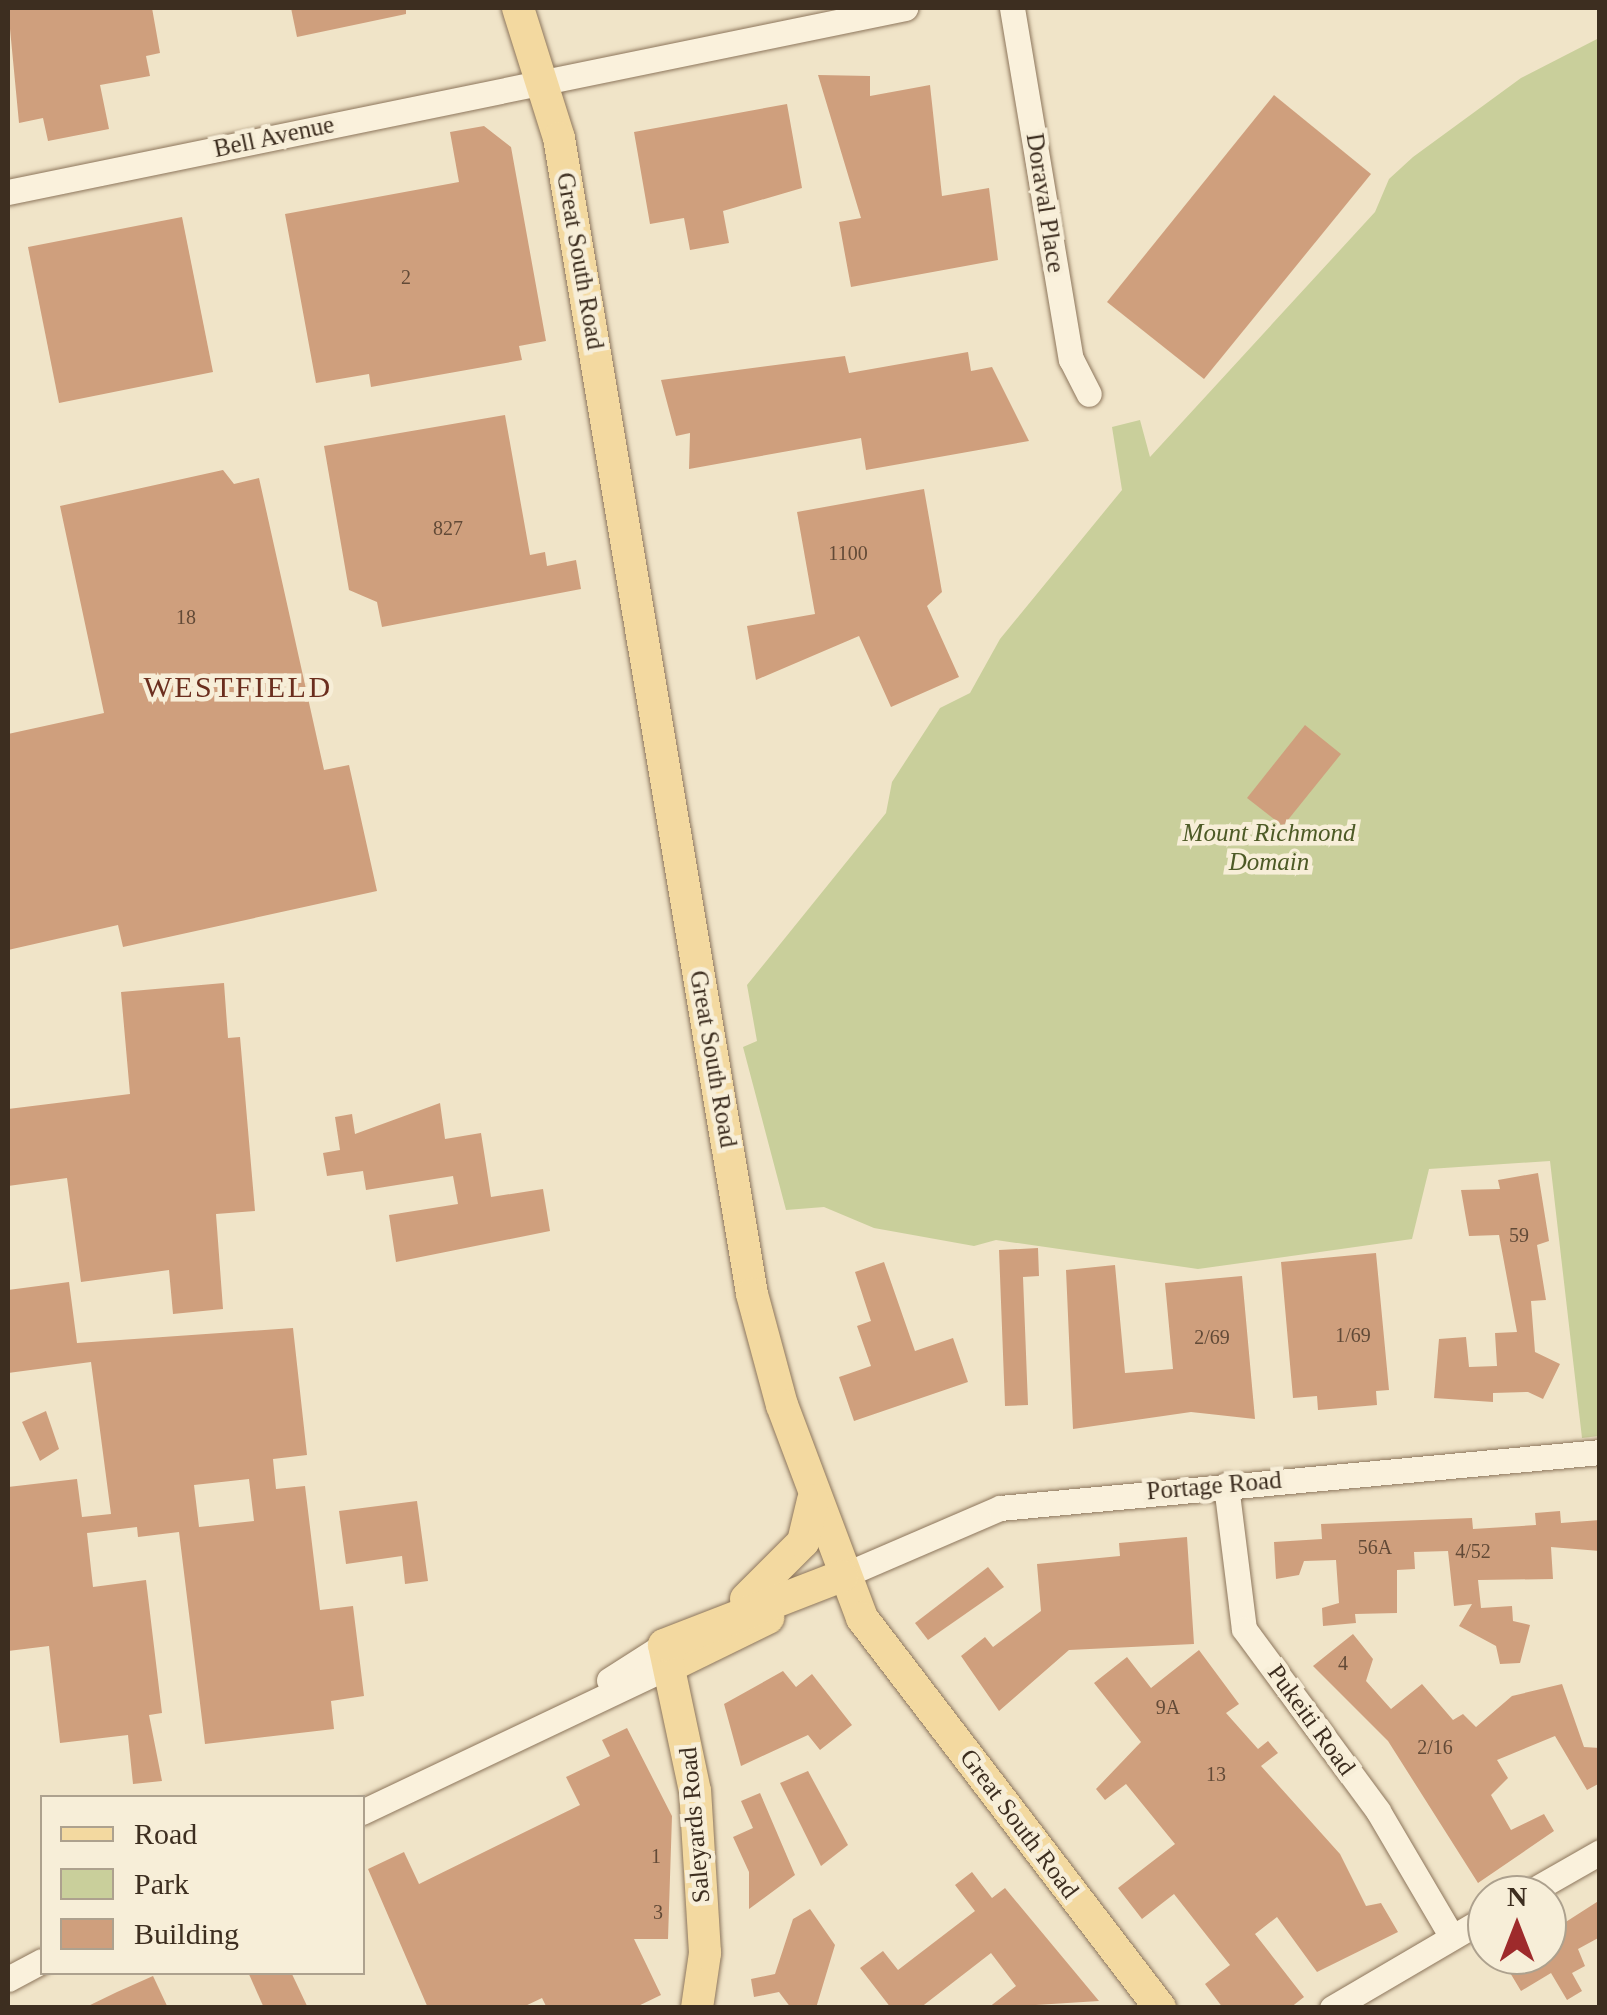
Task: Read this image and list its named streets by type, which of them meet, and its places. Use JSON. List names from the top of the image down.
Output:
{
  "streets": {
    "main road": ["Great South Road", "Portage Road", "Saleyards Road"],
    "street": ["Bell Avenue", "Doraval Place", "Pukeiti Road"]
  },
  "crossings": [
    ["Bell Avenue", "Great South Road"],
    ["Great South Road", "Portage Road"],
    ["Portage Road", "Pukeiti Road"],
    ["Portage Road", "Saleyards Road"]
  ],
  "districts": ["WESTFIELD"],
  "parks": ["Mount Richmond Domain"],
  "house_numbers": [
    "2",
    "827",
    "1100",
    "18",
    "59",
    "1/69",
    "2/69",
    "56A",
    "4/52",
    "4",
    "9A",
    "2/16",
    "13",
    "1",
    "3"
  ],
  "legend": ["Road", "Park", "Building"],
  "north": "top"
}
